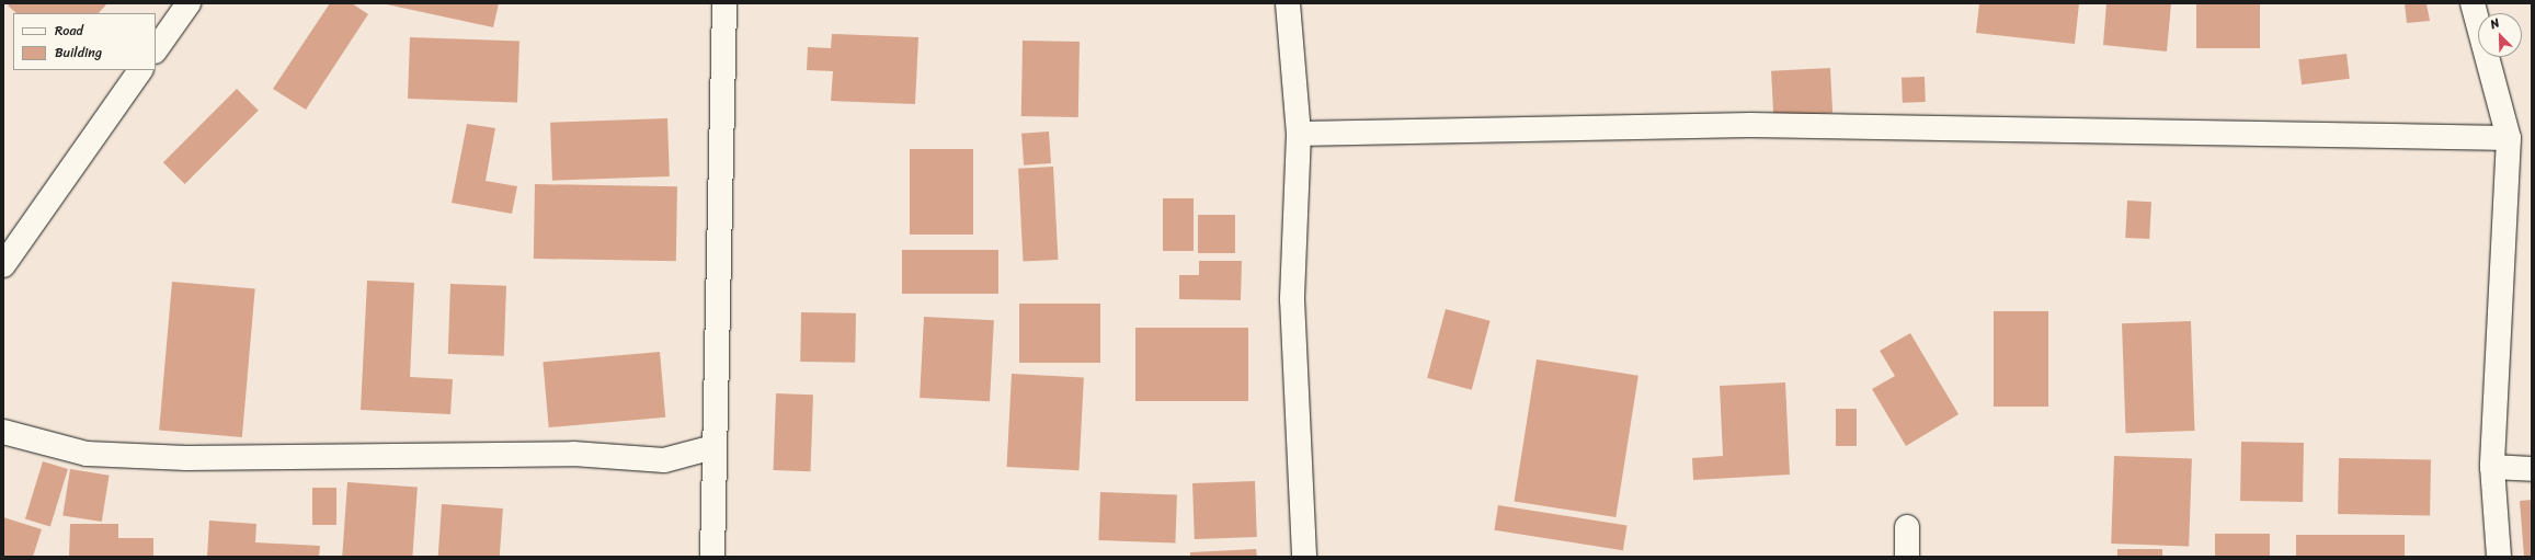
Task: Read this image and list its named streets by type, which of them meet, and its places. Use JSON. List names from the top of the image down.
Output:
{
  "legend": ["Road", "Building"],
  "north": "top left"
}
